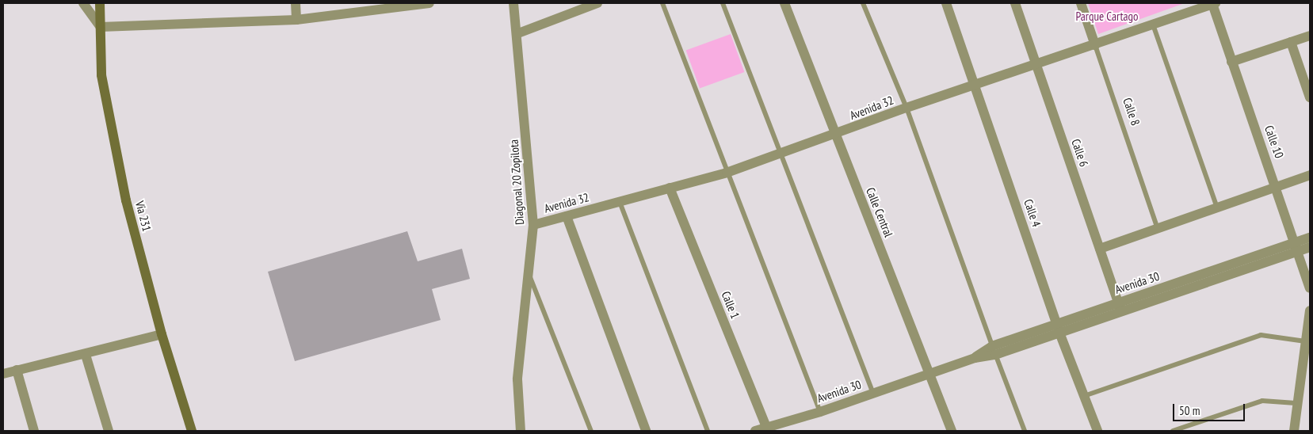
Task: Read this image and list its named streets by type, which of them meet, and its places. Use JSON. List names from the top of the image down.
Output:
{
  "streets": {
    "main road": ["Vía 231"],
    "street": [
      "Avenida 32",
      "Calle 8",
      "Calle 10",
      "Calle 6",
      "Diagonal 20 Zopilota",
      "Calle Central",
      "Calle 4",
      "Avenida 30",
      "Calle 1"
    ]
  },
  "crossings": [
    ["Avenida 32", "Calle 8"],
    ["Avenida 32", "Calle 10"],
    ["Avenida 32", "Calle 6"],
    ["Avenida 32", "Diagonal 20 Zopilota"],
    ["Avenida 32", "Calle Central"],
    ["Avenida 32", "Calle 4"],
    ["Avenida 32", "Calle 1"],
    ["Calle 10", "Avenida 30"],
    ["Calle 6", "Avenida 30"],
    ["Calle Central", "Avenida 30"],
    ["Calle 4", "Avenida 30"],
    ["Avenida 30", "Calle 1"]
  ],
  "parks": ["Parque Cartago"],
  "scale_bar": "50 m"
}
